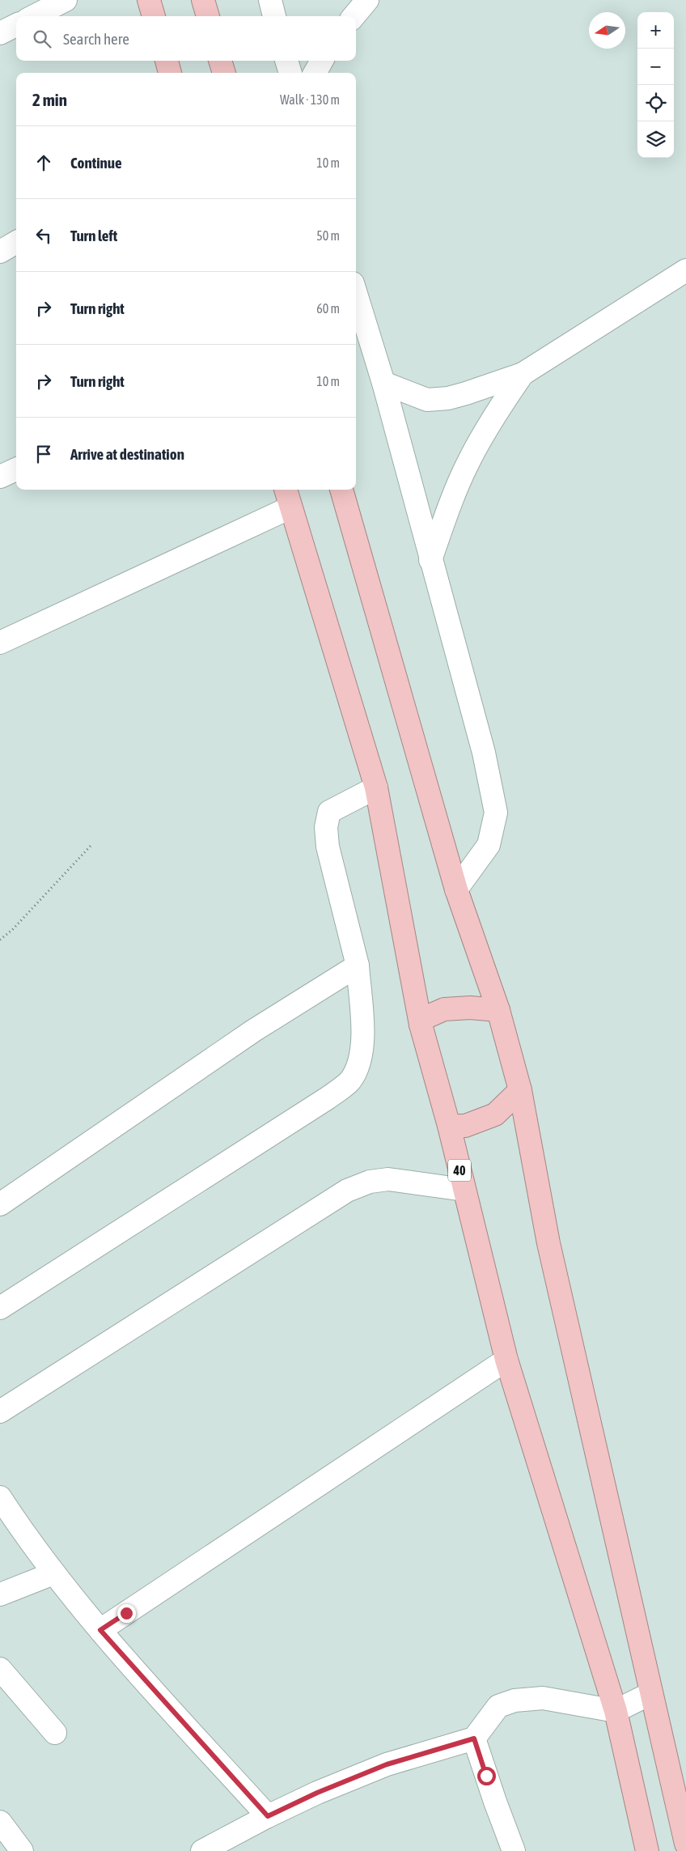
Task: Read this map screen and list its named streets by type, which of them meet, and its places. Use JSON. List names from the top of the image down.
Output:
{
  "streets": {
    "highway": ["40"]
  },
  "north": "left",
  "page": {
    "map_buttons": ["+", "−"],
    "search": "Search here",
    "heading": ["2 min", "Walk · 130 m"],
    "list": [
      ["Continue", "10 m"],
      ["Turn left", "50 m"],
      ["Turn right", "60 m"],
      ["Turn right", "10 m"],
      "Arrive at destination"
    ]
  }
}
